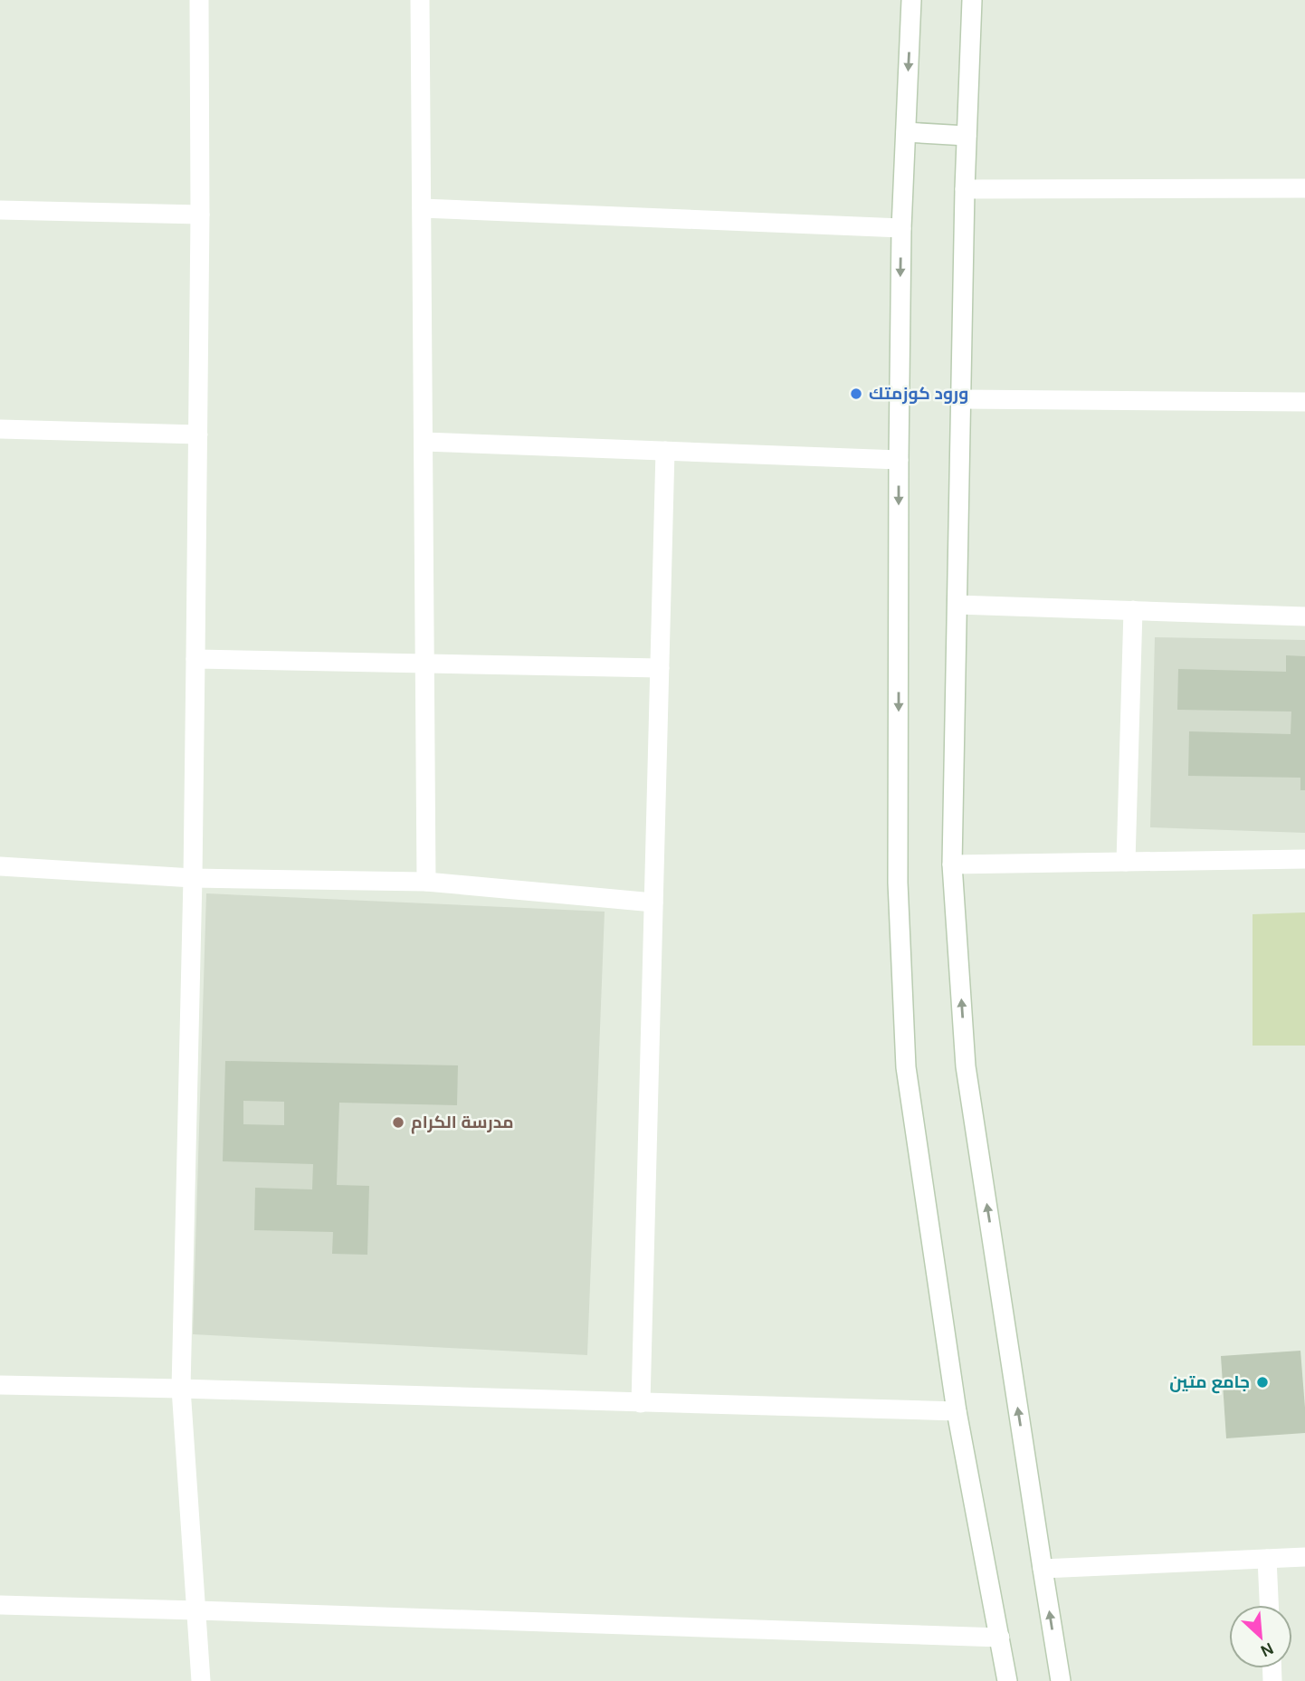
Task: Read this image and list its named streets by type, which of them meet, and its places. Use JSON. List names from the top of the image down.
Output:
{
  "places": ["ورود كوزمتك", "مدرسة الكرام", "جامع متين"],
  "north": "bottom right"
}
